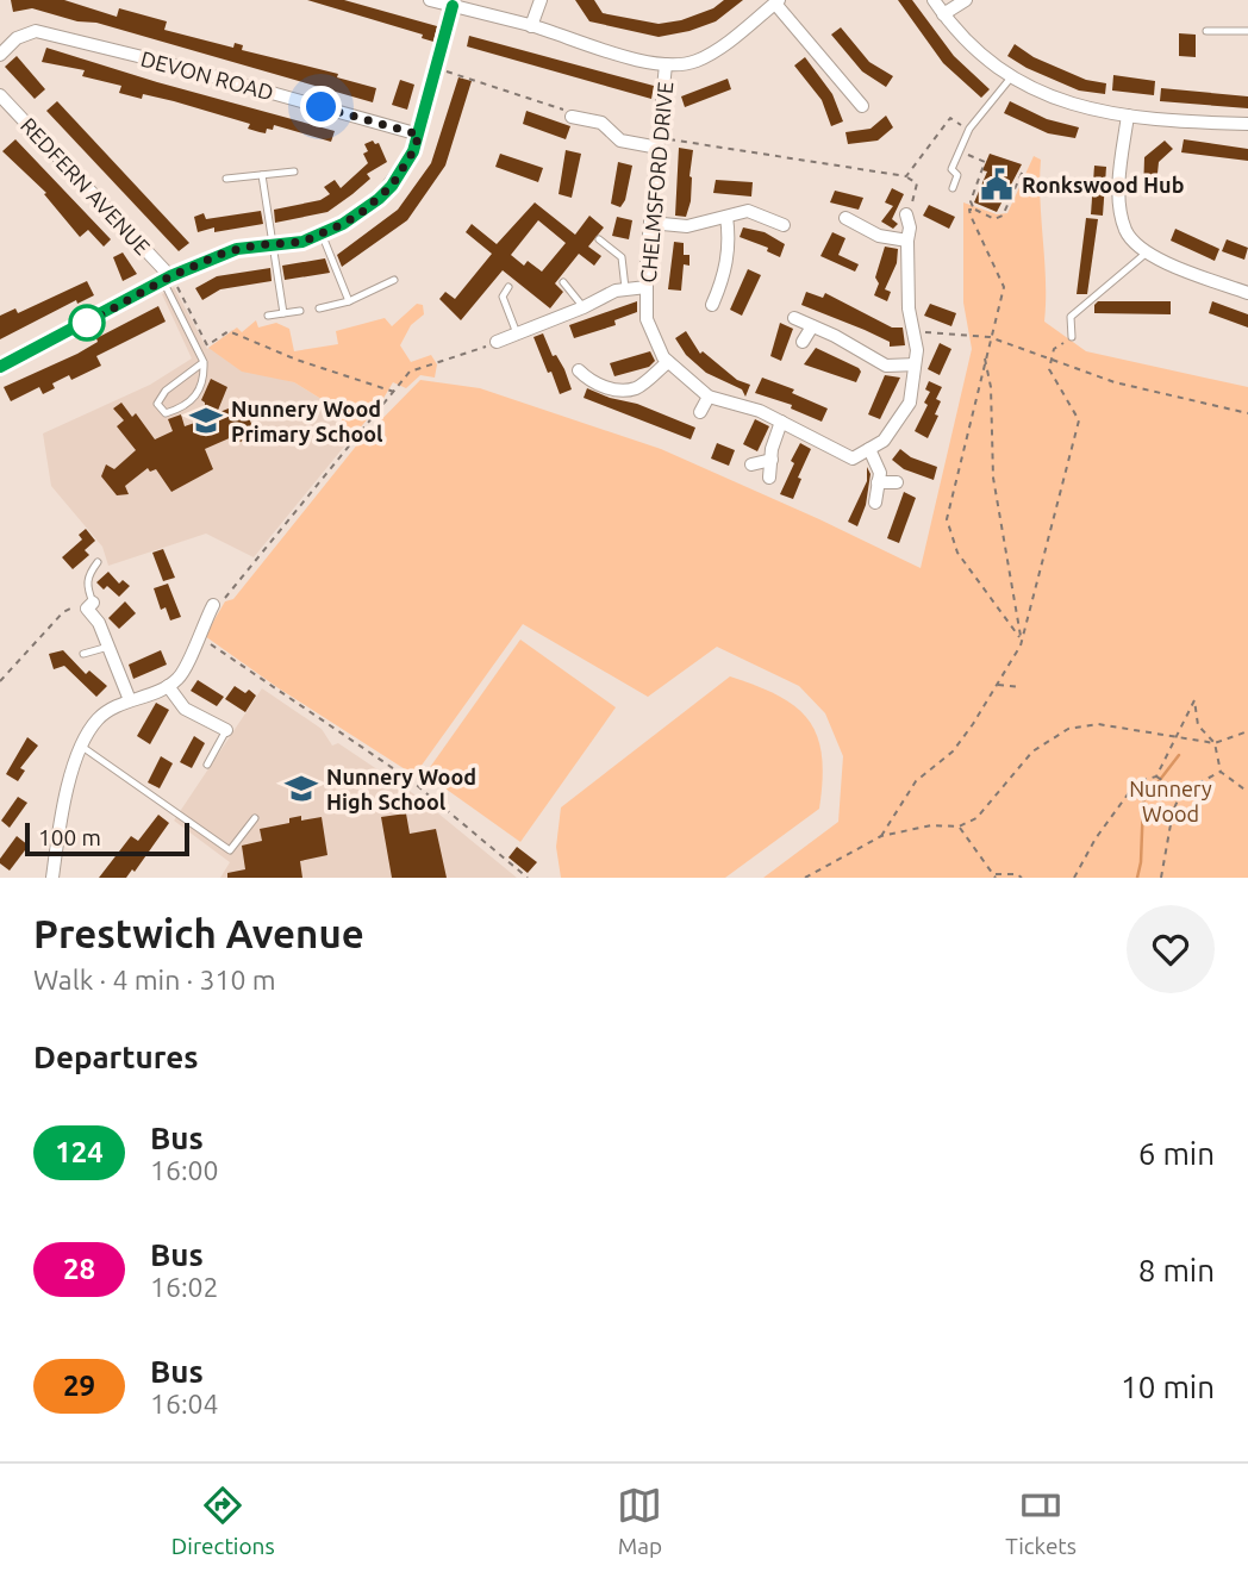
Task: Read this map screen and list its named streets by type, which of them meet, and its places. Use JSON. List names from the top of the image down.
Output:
{
  "streets": {
    "street": ["DEVON ROAD", "CHELMSFORD DRIVE", "REDFERN AVENUE"]
  },
  "parks": ["Nunnery Wood"],
  "places": {
    "public building": ["Ronkswood Hub"],
    "school or university": ["Nunnery Wood Primary School", "Nunnery Wood High School"]
  },
  "lines": ["bus line 124"],
  "scale_bar": "100 m",
  "page": {
    "scale": "100 m",
    "heading": [
      ["Prestwich Avenue", "Walk · 4 min · 310 m"],
      "Departures"
    ],
    "list": [
      {
        "mark": "124",
        "name": "Bus",
        "note": "16:00",
        "value": "6 min"
      },
      {
        "mark": "28",
        "name": "Bus",
        "note": "16:02",
        "value": "8 min"
      },
      {
        "mark": "29",
        "name": "Bus",
        "note": "16:04",
        "value": "10 min"
      }
    ],
    "tabs": ["Directions", "Map", "Tickets"]
  }
}
